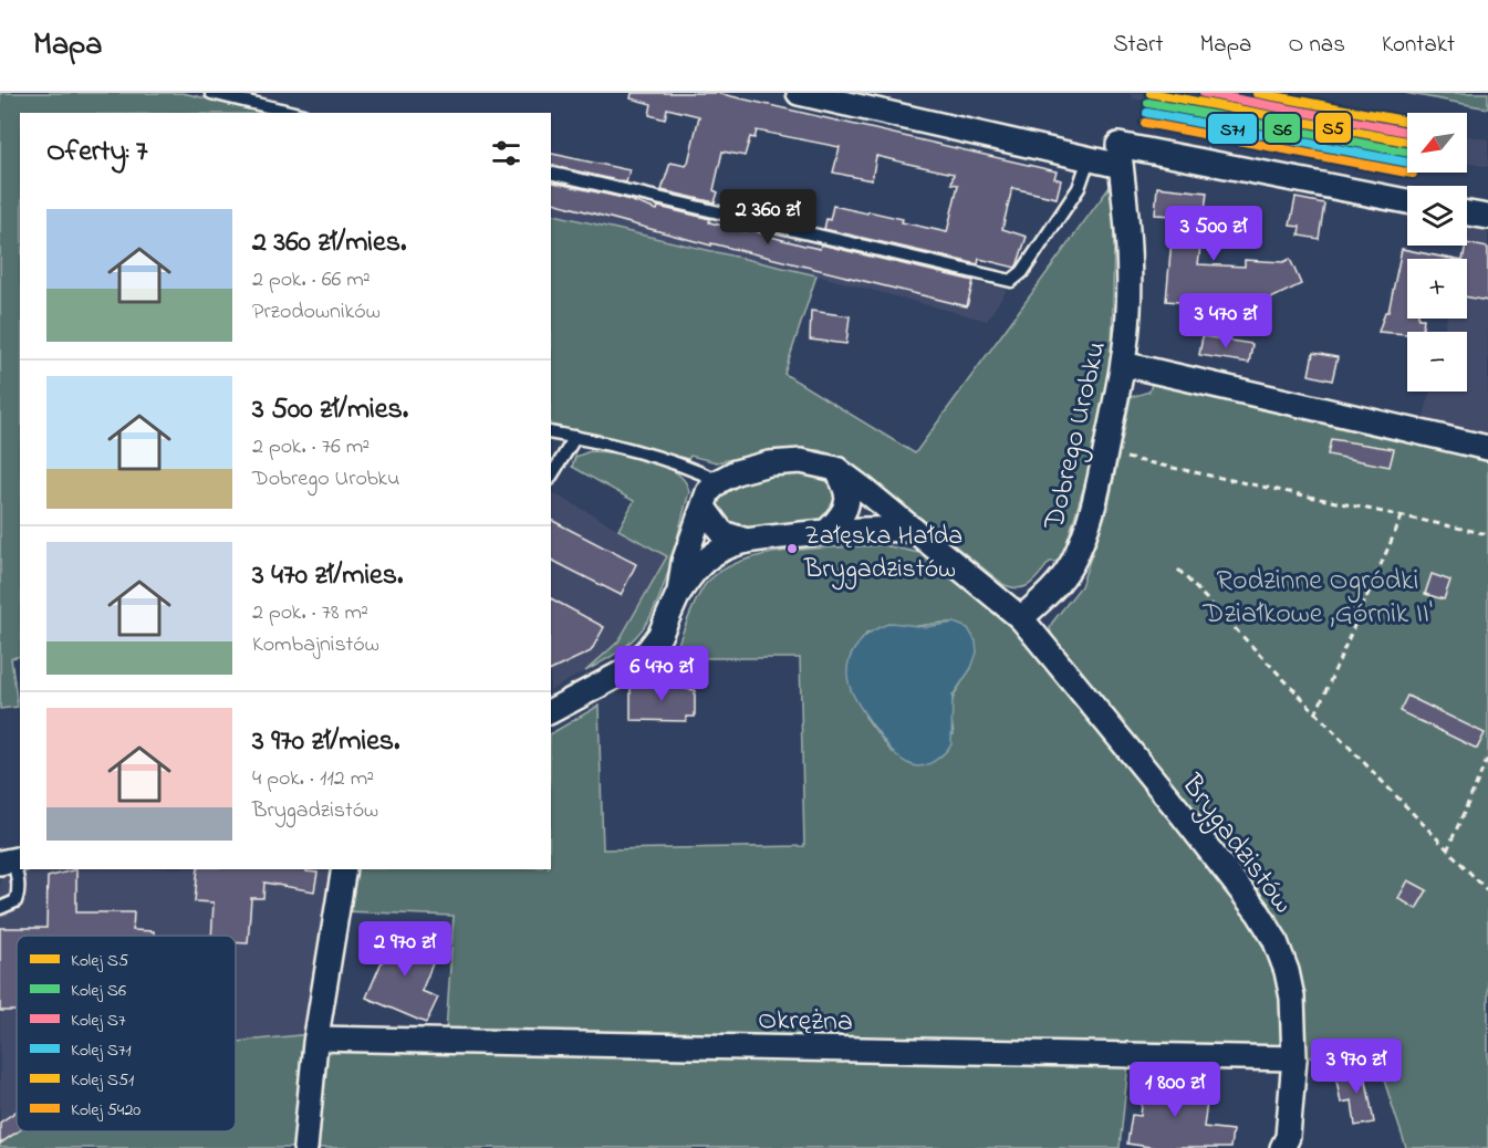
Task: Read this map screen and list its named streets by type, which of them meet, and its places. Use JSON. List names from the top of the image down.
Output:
{
  "streets": {
    "street": ["Dobrego Urobku", "Brygadzistów", "Okrężna"]
  },
  "crossings": [
    ["Dobrego Urobku", "Brygadzistów"],
    ["Brygadzistów", "Okrężna"]
  ],
  "parks": ["Rodzinne Ogródki Działkowe ,Górnik II'"],
  "places": ["Załęska Hałda Brygadzistów"],
  "lines": [
    "rail line S5",
    "rail line S7",
    "rail line S51",
    "rail line S6",
    "rail line S71",
    "rail line 5420"
  ],
  "legend": [
    "Kolej S5",
    "Kolej S6",
    "Kolej S7",
    "Kolej S71",
    "Kolej S51",
    "Kolej 5420"
  ],
  "north": "bottom left",
  "page": {
    "header": "Mapa",
    "nav": [
      "Start",
      "Mapa",
      "O nas",
      "Kontakt"
    ],
    "map_buttons": ["+", "−"],
    "heading": "Oferty: 7",
    "price": [
      "2 360 zł",
      "3 500 zł",
      "3 470 zł",
      "6 470 zł",
      "2 970 zł",
      "3 970 zł",
      "1 800 zł"
    ],
    "list": [
      {
        "name": "2 360 zł/mies.",
        "note": "2 pok. · 66 m² · Przodowników"
      },
      {
        "name": "3 500 zł/mies.",
        "note": "2 pok. · 76 m² · Dobrego Urobku"
      },
      {
        "name": "3 470 zł/mies.",
        "note": "2 pok. · 78 m² · Kombajnistów"
      },
      {
        "name": "3 970 zł/mies.",
        "note": "4 pok. · 112 m² · Brygadzistów"
      }
    ]
  }
}
